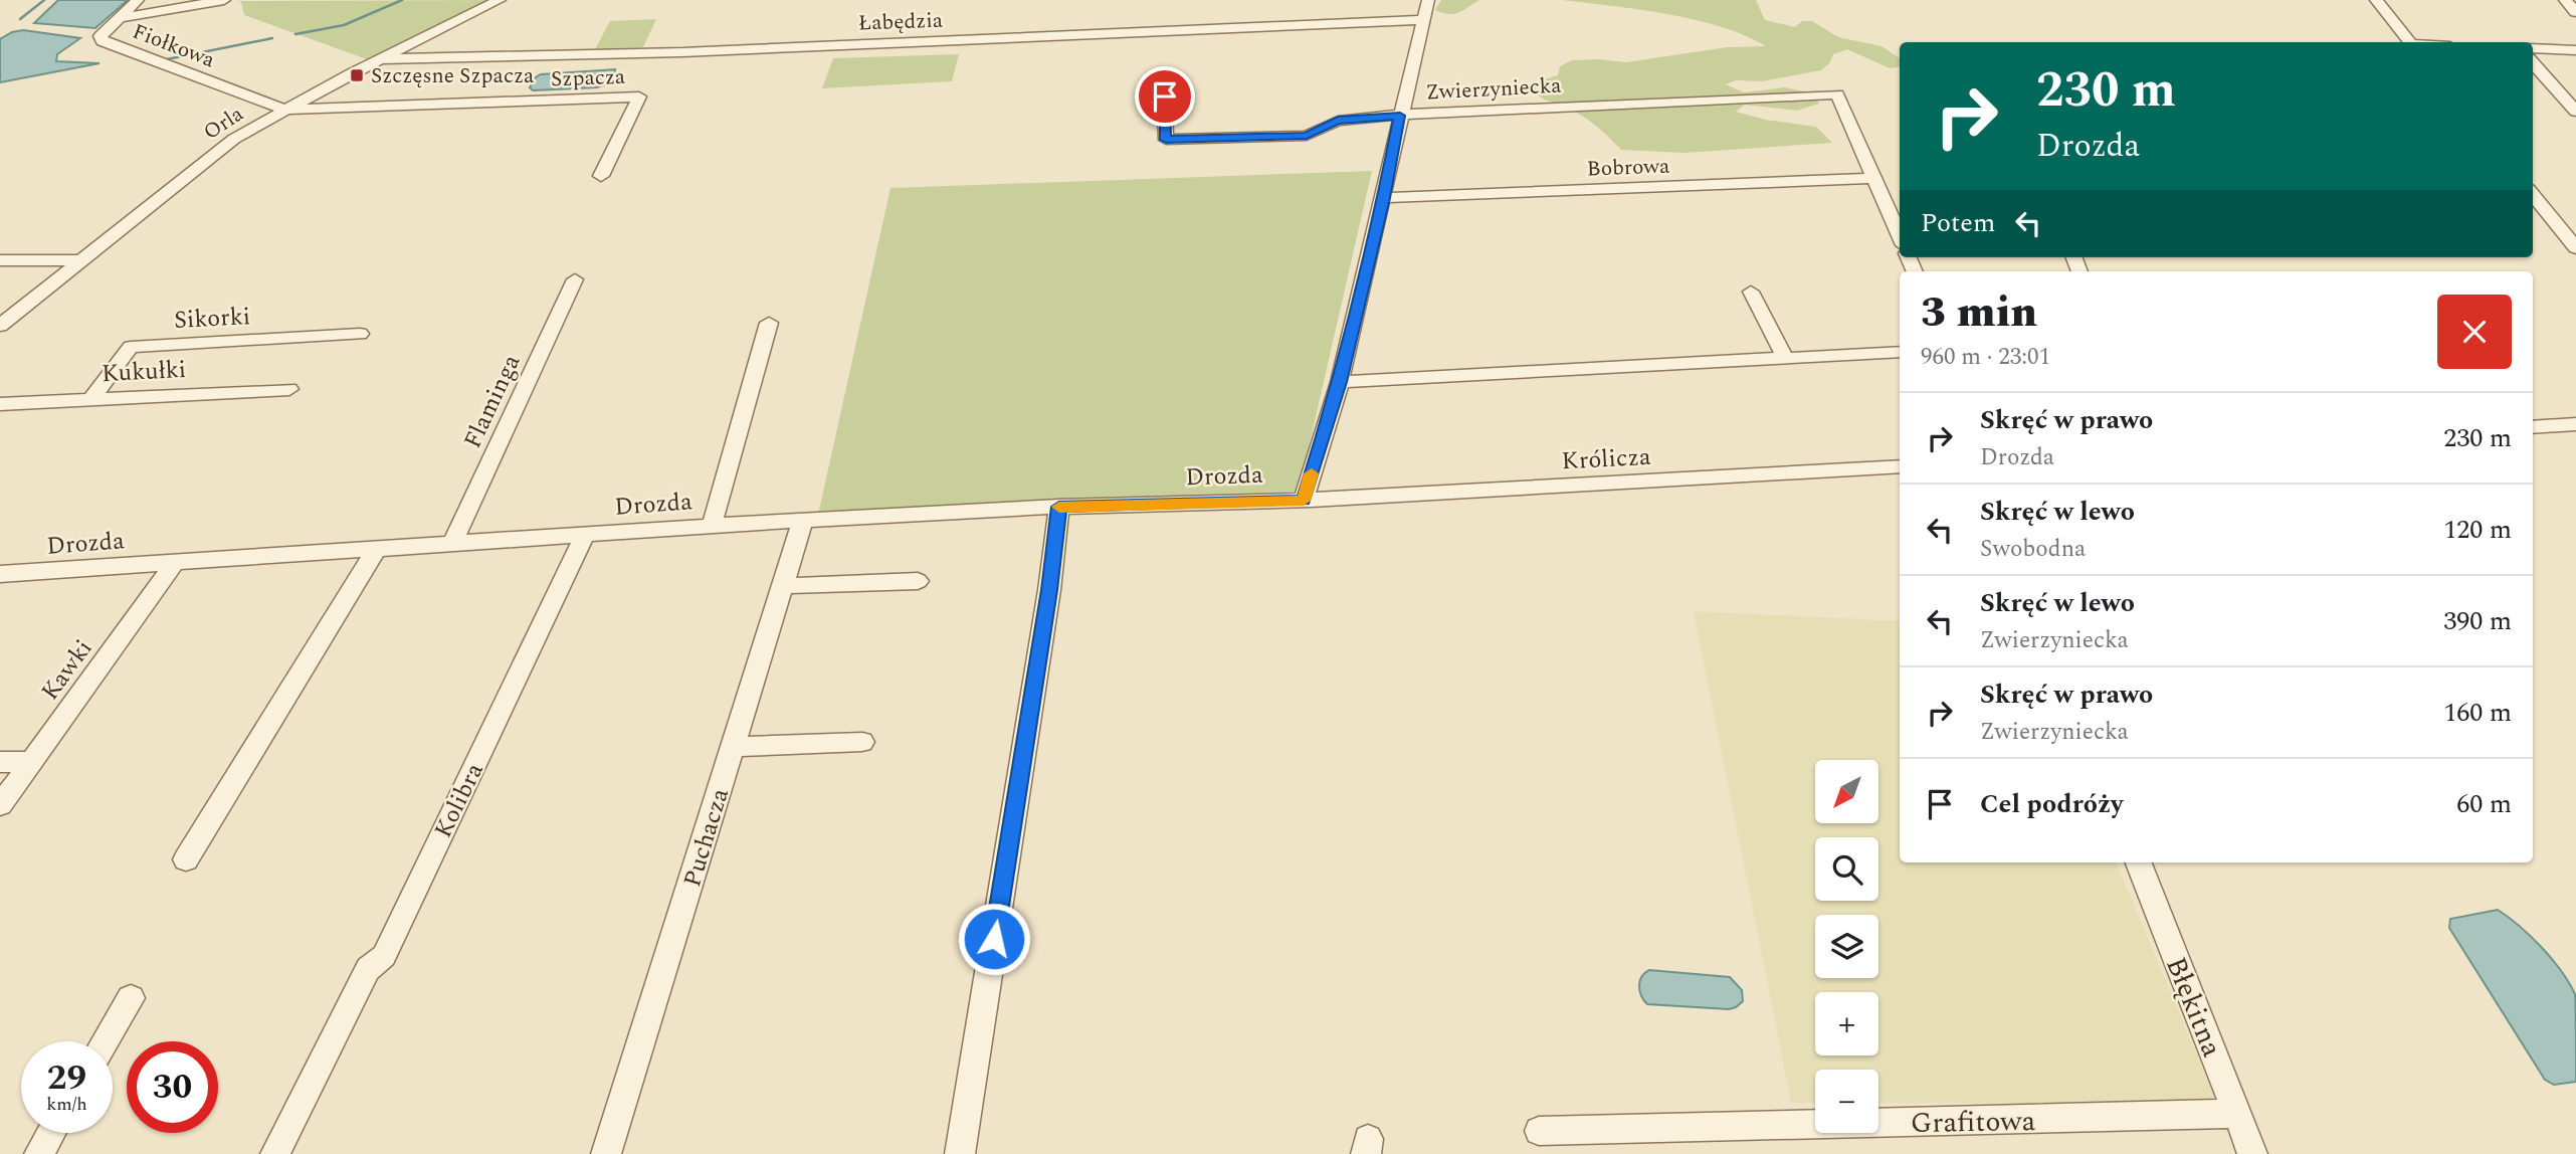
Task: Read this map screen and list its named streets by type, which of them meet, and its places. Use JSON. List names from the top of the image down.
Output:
{
  "streets": {
    "street": [
      "Łabędzia",
      "Fiołkowa",
      "Szpacza",
      "Zwierzyniecka",
      "Orla",
      "Bobrowa",
      "Sikorki",
      "Kukułki",
      "Flaminga",
      "Królicza",
      "Drozda",
      "Kawki",
      "Kolibra",
      "Puchacza",
      "Błękitna",
      "Grafitowa"
    ]
  },
  "crossings": [
    ["Łabędzia", "Orla"],
    ["Fiołkowa", "Szpacza"],
    ["Fiołkowa", "Orla"],
    ["Szpacza", "Orla"],
    ["Zwierzyniecka", "Bobrowa"],
    ["Sikorki", "Kukułki"],
    ["Flaminga", "Drozda"],
    ["Królicza", "Drozda"],
    ["Drozda", "Kawki"],
    ["Drozda", "Kolibra"],
    ["Drozda", "Puchacza"],
    ["Błękitna", "Grafitowa"]
  ],
  "places": {
    "transit": ["Szczęsne Szpacza"]
  },
  "north": "bottom left",
  "page": {
    "turn": ["230 m", "Drozda"],
    "then": "Potem",
    "heading": ["3 min", "960 m · 23:01"],
    "list": [
      {
        "name": "Skręć w prawo",
        "note": "Drozda",
        "value": "230 m"
      },
      {
        "name": "Skręć w lewo",
        "note": "Swobodna",
        "value": "120 m"
      },
      {
        "name": "Skręć w lewo",
        "note": "Zwierzyniecka",
        "value": "390 m"
      },
      {
        "name": "Skręć w prawo",
        "note": "Zwierzyniecka",
        "value": "160 m"
      },
      {
        "name": "Cel podróży",
        "value": "60 m"
      }
    ],
    "map_buttons": ["+", "−"],
    "speed": "29 km/h",
    "limit": "30"
  }
}
